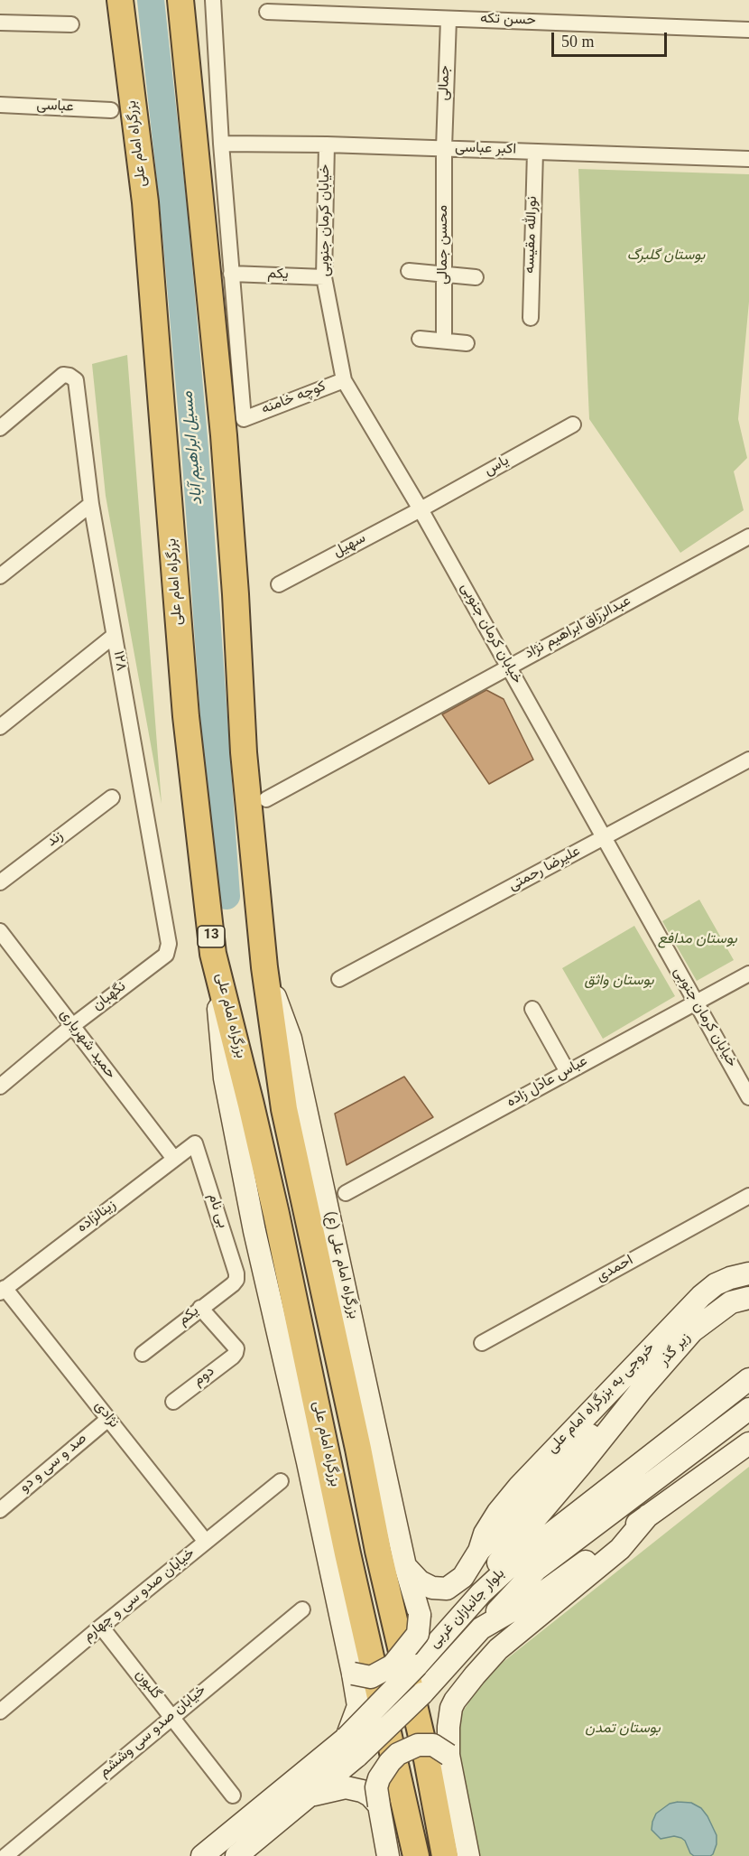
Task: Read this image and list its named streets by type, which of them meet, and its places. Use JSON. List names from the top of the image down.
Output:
{
  "streets": {
    "highway": ["بزرگراه امام علی", "13"],
    "main road": [
      "بزرگراه امام علی (ع)",
      "زیر گذر",
      "خروجی به بزرگراه امام علی",
      "بلوار جانبازان غربی"
    ],
    "street": [
      "حسن تکه",
      "جمالی",
      "عباسی",
      "اکبر عباسی",
      "خیابان کرمان جنوبی",
      "نورالله مقیسه",
      "محسن جمالی",
      "یکم",
      "کوچه خامنه",
      "یاس",
      "سهیل",
      "عبدالرزاق ابراهیم نژاد",
      "۱۲۸",
      "زند",
      "علیرضا رحمتی",
      "نگهبان",
      "حمید شهریاری",
      "عباس عادل زاده",
      "بی نام",
      "زینالزاده",
      "احمدی",
      "دوم",
      "نژادی",
      "صد و سی و دو",
      "خیابان صدو سی و چهارم",
      "گلبون",
      "خیابان صدو سی وششم"
    ]
  },
  "crossings": [
    ["حسن تکه", "جمالی"],
    ["جمالی", "اکبر عباسی"],
    ["جمالی", "محسن جمالی"],
    ["اکبر عباسی", "خیابان کرمان جنوبی"],
    ["اکبر عباسی", "نورالله مقیسه"],
    ["اکبر عباسی", "محسن جمالی"],
    ["خیابان کرمان جنوبی", "یکم"],
    ["خیابان کرمان جنوبی", "کوچه خامنه"],
    ["خیابان کرمان جنوبی", "یاس"],
    ["خیابان کرمان جنوبی", "سهیل"],
    ["خیابان کرمان جنوبی", "عبدالرزاق ابراهیم نژاد"],
    ["خیابان کرمان جنوبی", "علیرضا رحمتی"],
    ["خیابان کرمان جنوبی", "عباس عادل زاده"],
    ["یکم", "کوچه خامنه"],
    ["یکم", "بی نام"],
    ["یکم", "دوم"],
    ["یاس", "سهیل"],
    ["۱۲۸", "نگهبان"],
    ["نگهبان", "حمید شهریاری"],
    ["حمید شهریاری", "زینالزاده"],
    ["بی نام", "زینالزاده"],
    ["زینالزاده", "نژادی"],
    ["زیر گذر", "بلوار جانبازان غربی"],
    ["نژادی", "صد و سی و دو"],
    ["نژادی", "خیابان صدو سی و چهارم"],
    ["خیابان صدو سی و چهارم", "گلبون"],
    ["گلبون", "خیابان صدو سی وششم"]
  ],
  "water": ["مسیل ابراهیم آباد"],
  "parks": [
    "بوستان گلبرگ",
    "بوستان مدافع",
    "بوستان واثق",
    "بوستان تمدن"
  ],
  "scale_bar": "50 m"
}
